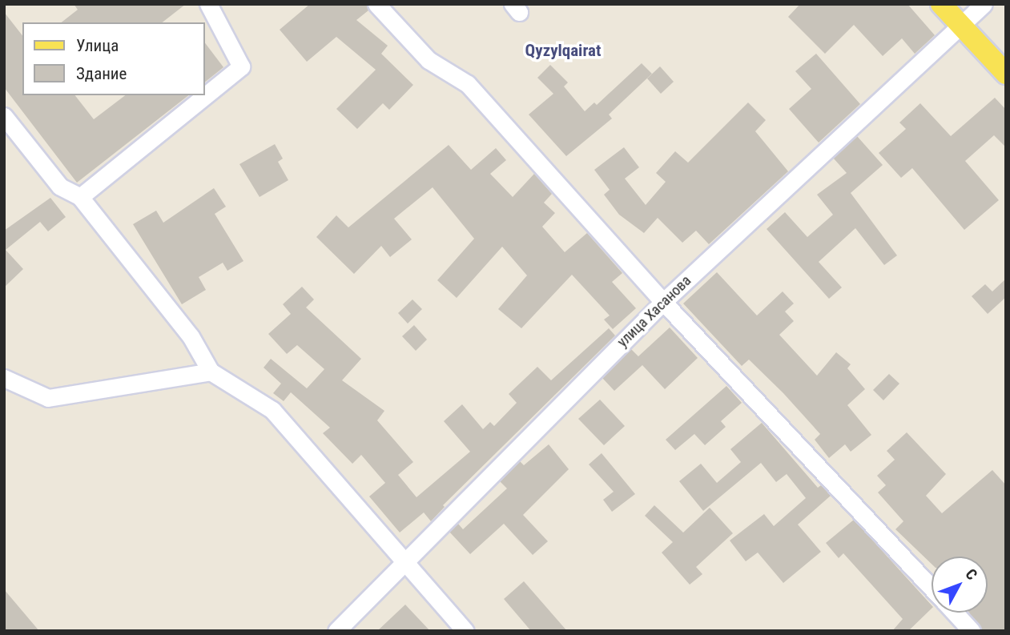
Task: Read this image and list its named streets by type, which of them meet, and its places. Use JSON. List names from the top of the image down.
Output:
{
  "streets": {
    "street": ["улица Хасанова"]
  },
  "districts": ["Qyzylqairat"],
  "legend": ["Улица", "Здание"],
  "north": "top right"
}
